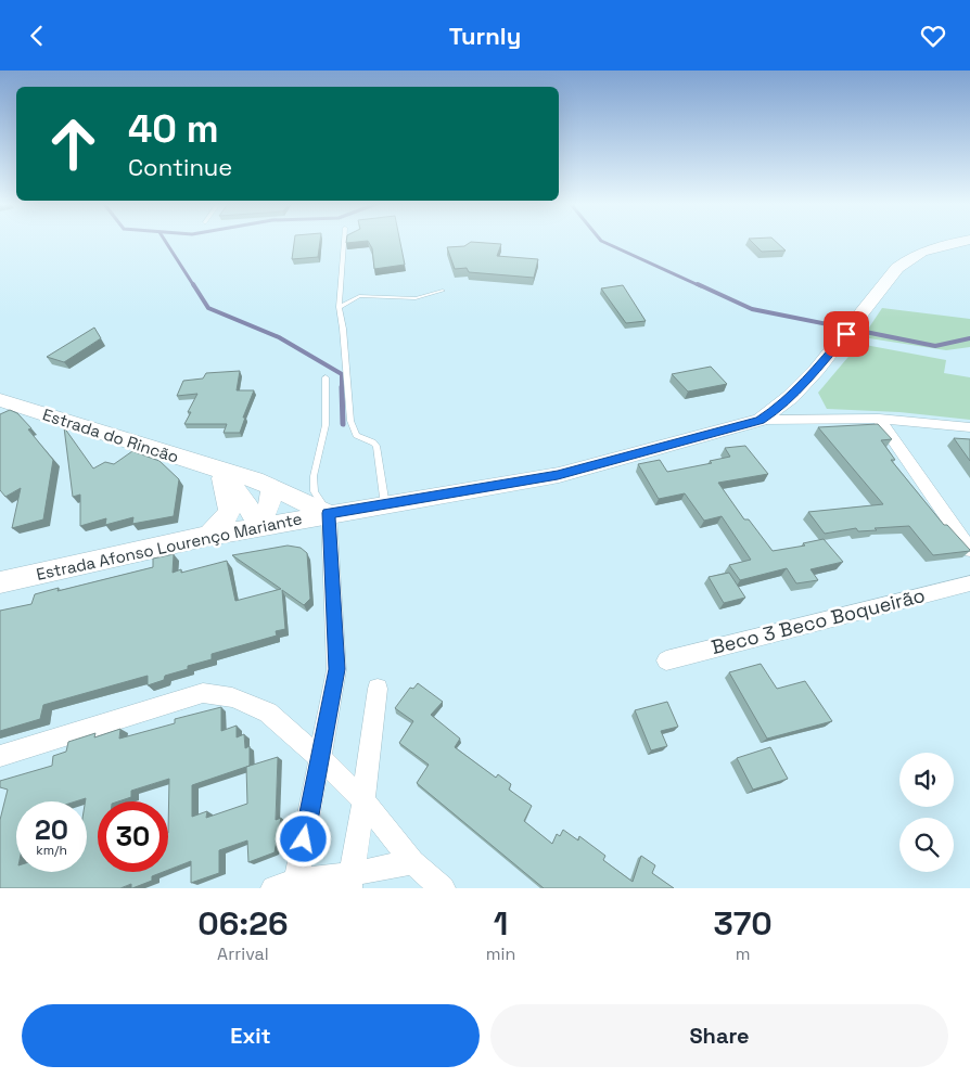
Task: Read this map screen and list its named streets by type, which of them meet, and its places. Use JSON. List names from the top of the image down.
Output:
{
  "streets": {
    "main road": ["Estrada do Rincão", "Estrada Afonso Lourenço Mariante"],
    "street": ["Beco 3 Beco Boqueirão"]
  },
  "crossings": [
    ["Estrada do Rincão", "Estrada Afonso Lourenço Mariante"]
  ],
  "page": {
    "header": "Turnly",
    "turn": ["40 m", "Continue"],
    "speed": "20 km/h",
    "limit": "30",
    "eta": [
      "06:26",
      "Arrival",
      "1",
      "min",
      "370",
      "m"
    ],
    "buttons": ["Exit", "Share"]
  }
}
